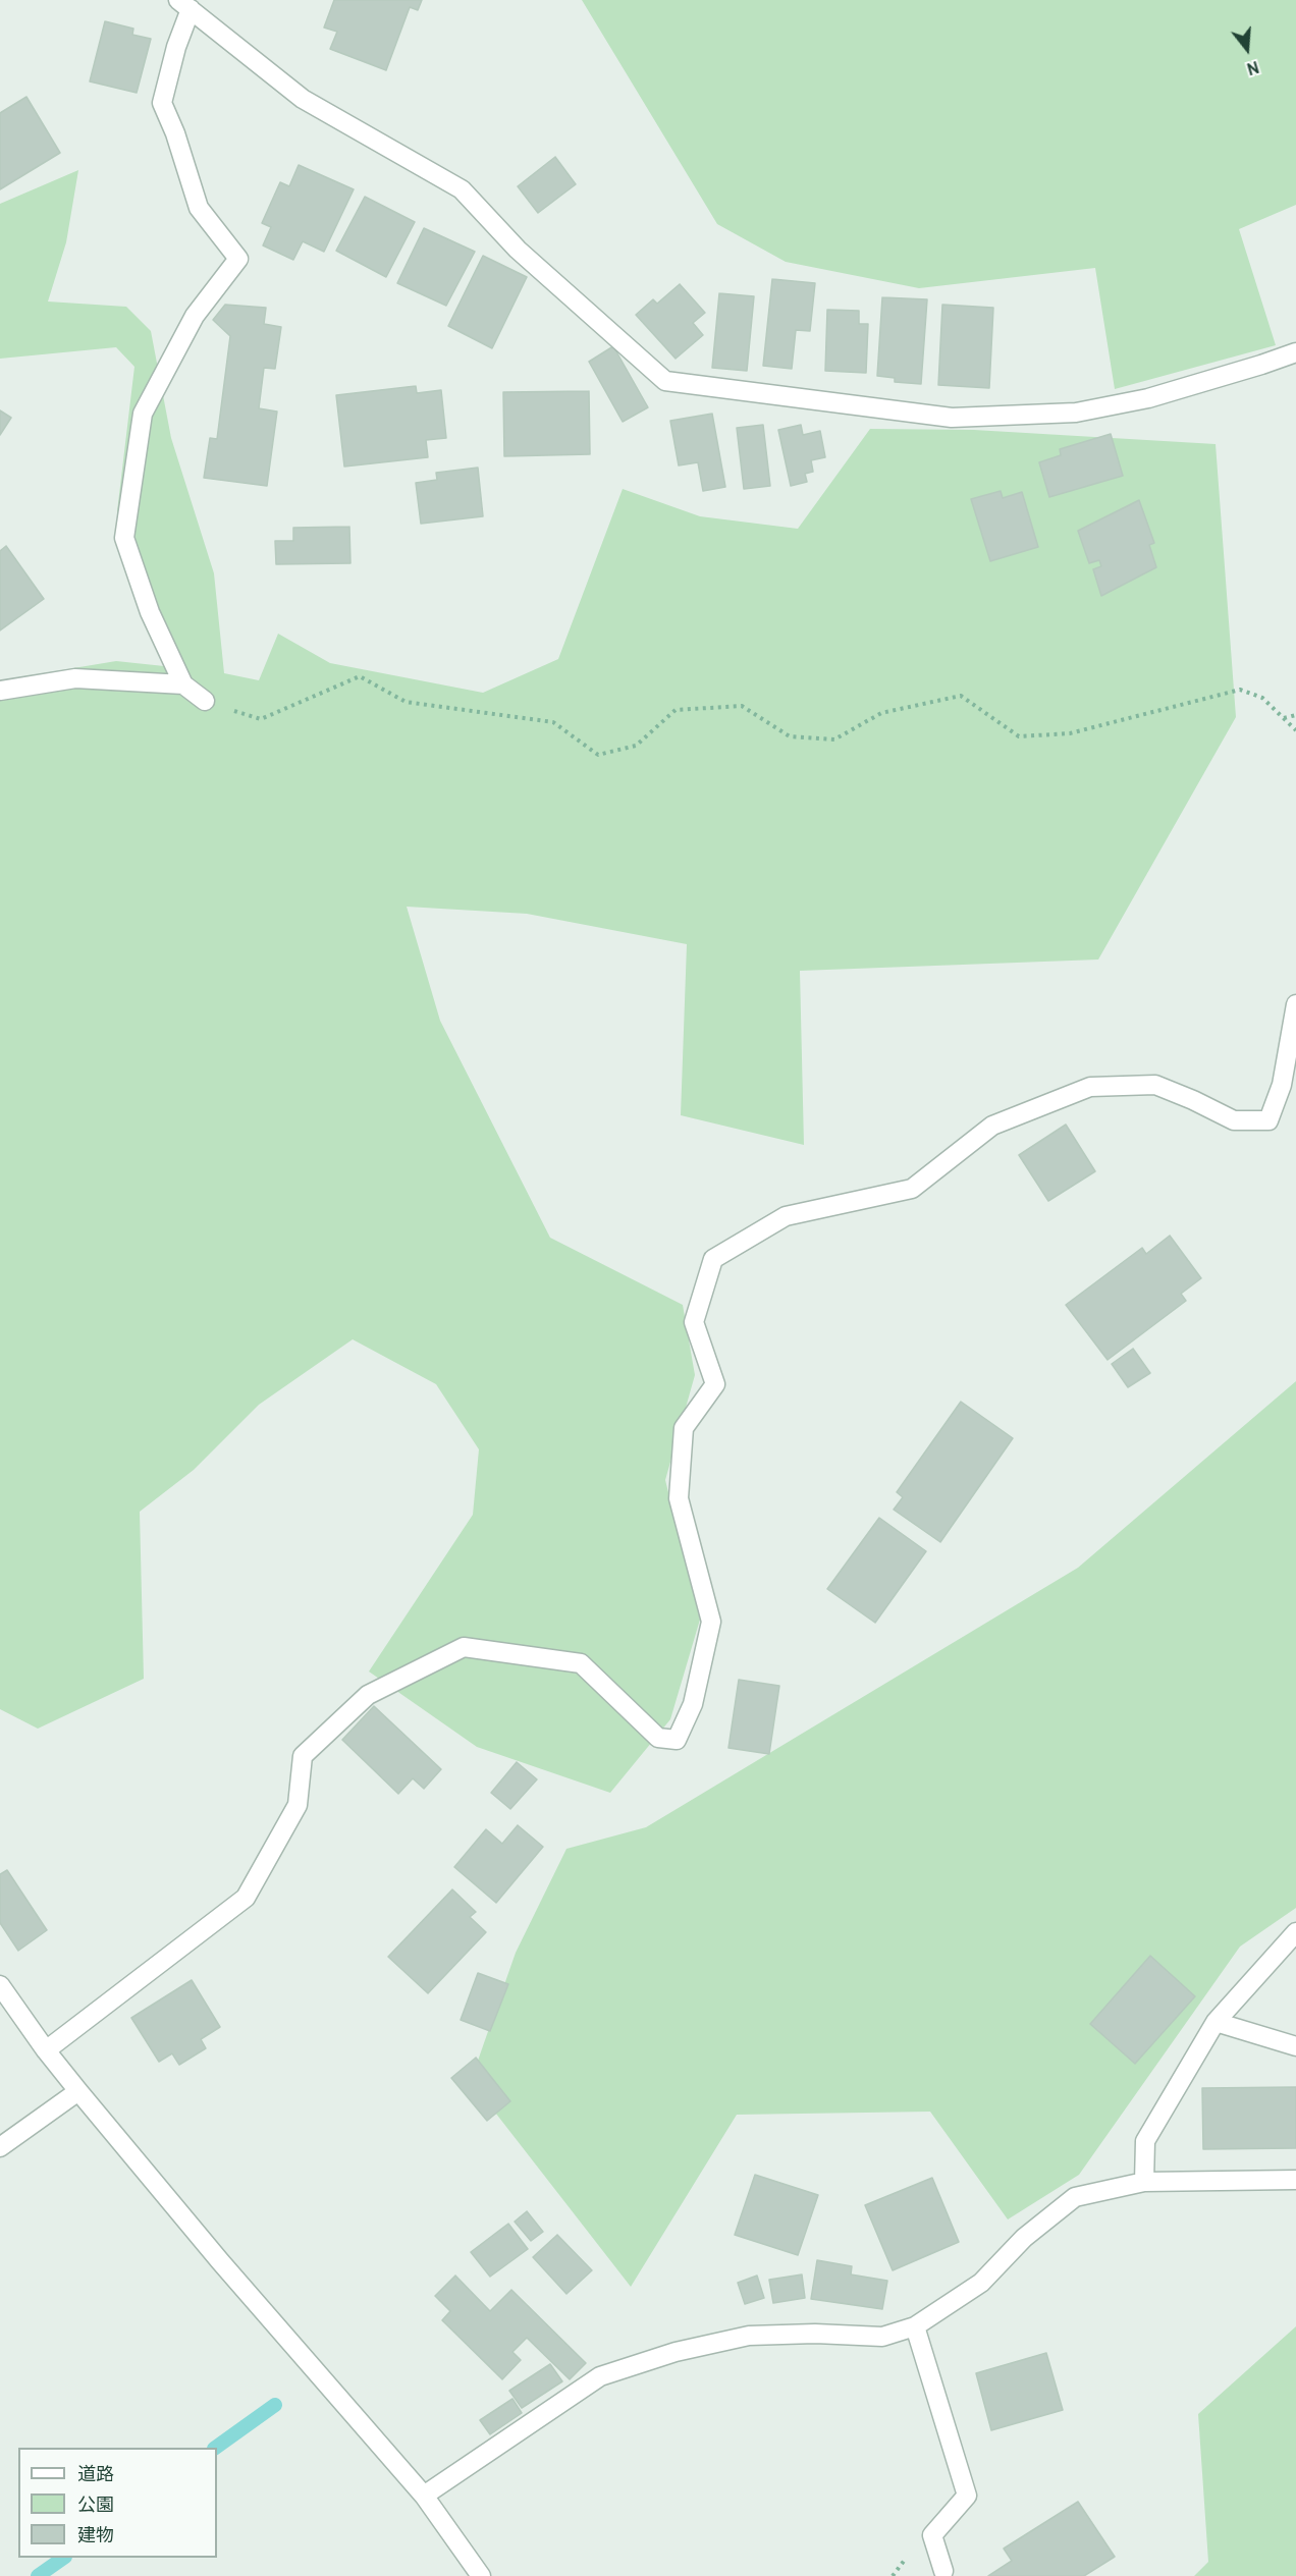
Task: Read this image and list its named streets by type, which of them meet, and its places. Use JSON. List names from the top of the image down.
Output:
{
  "legend": ["道路", "公園", "建物"],
  "north": "bottom"
}
